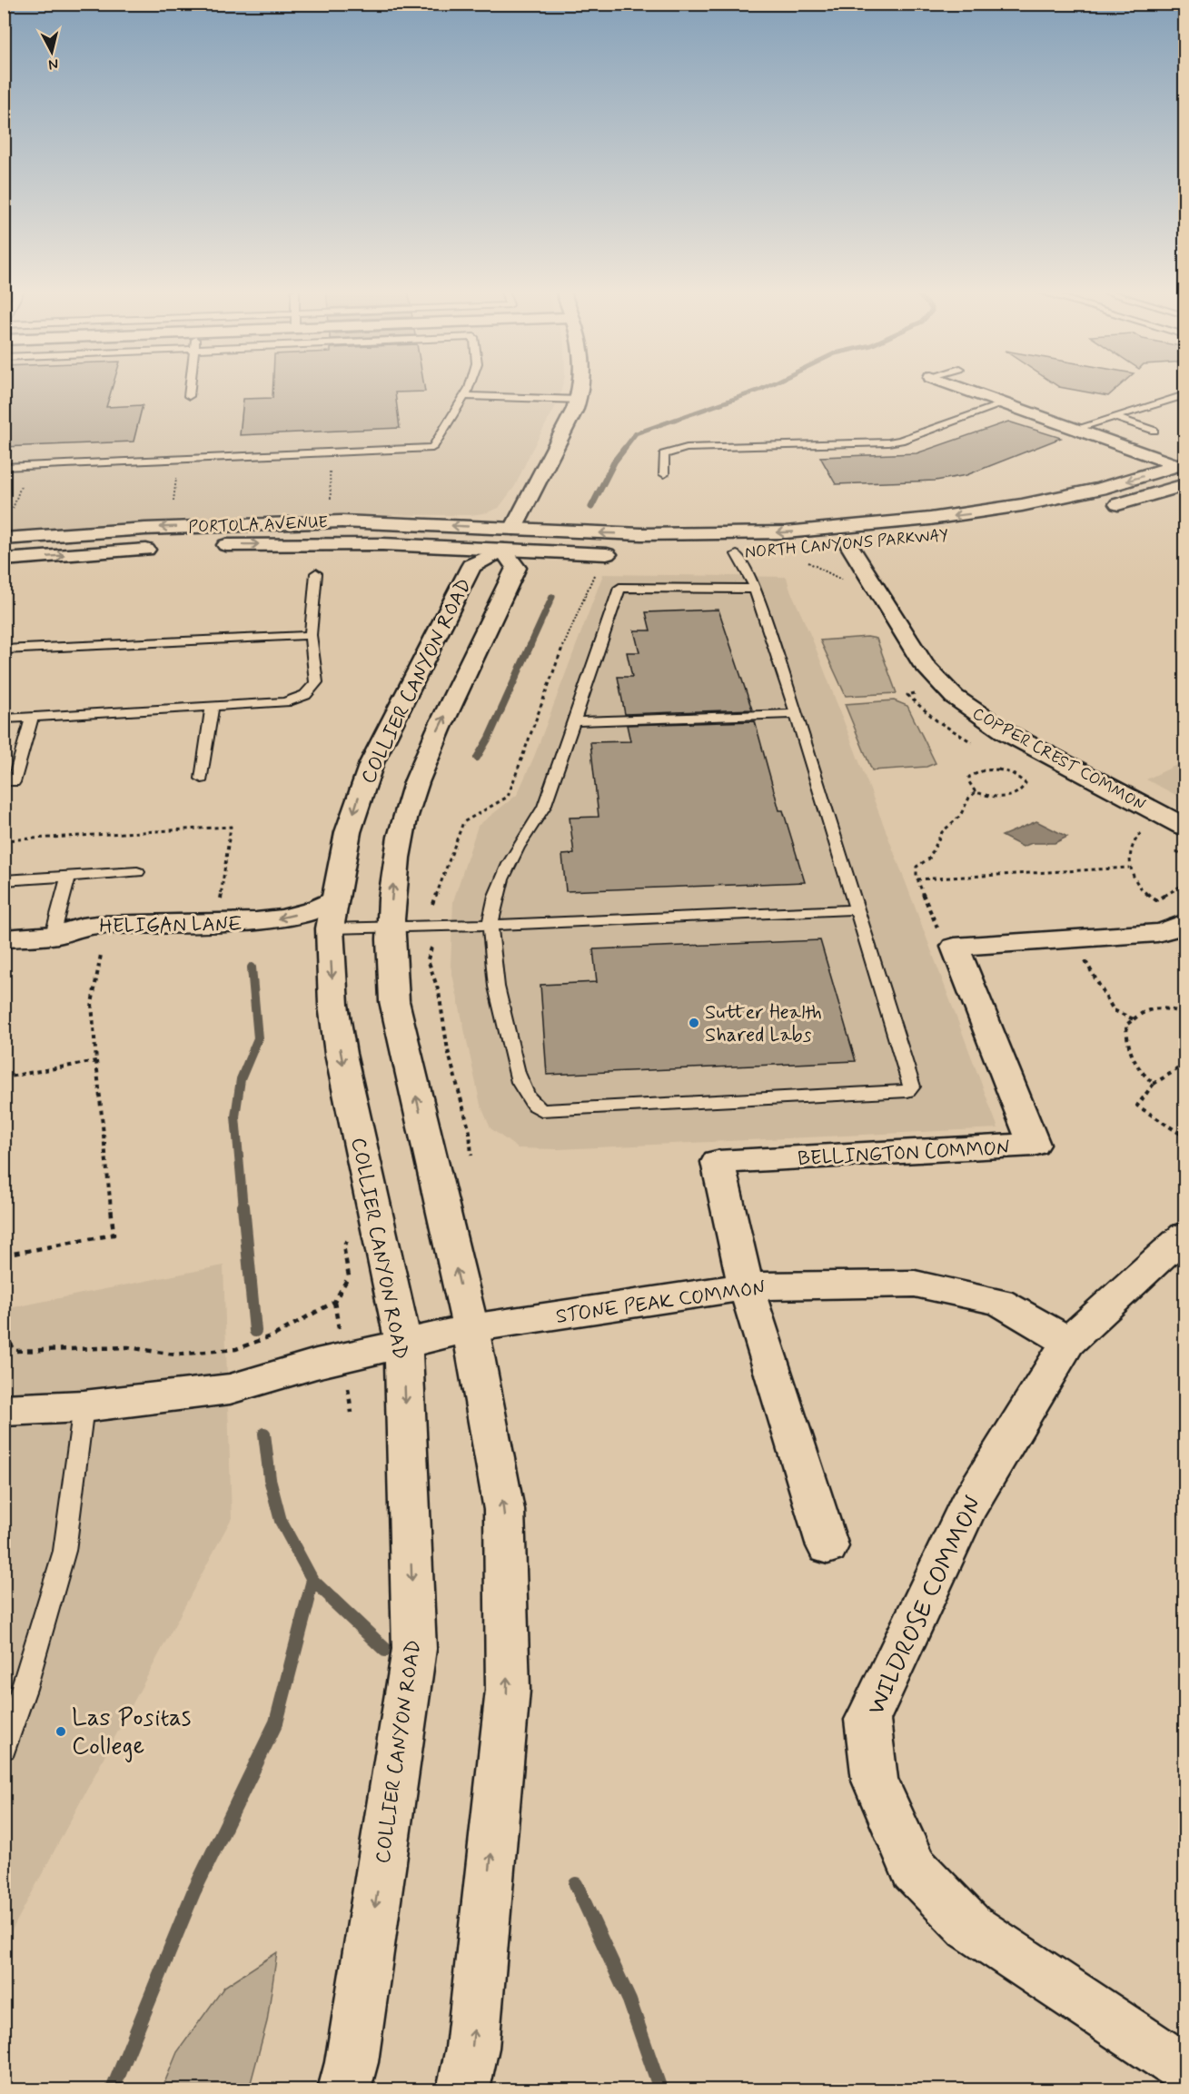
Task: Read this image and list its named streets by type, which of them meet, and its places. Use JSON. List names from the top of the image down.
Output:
{
  "streets": {
    "street": [
      "PORTOLA AVENUE",
      "NORTH CANYONS PARKWAY",
      "COLLIER CANYON ROAD",
      "COPPER CREST COMMON",
      "HELIGAN LANE",
      "BELLINGTON COMMON",
      "STONE PEAK COMMON",
      "WILDROSE COMMON"
    ]
  },
  "crossings": [
    ["PORTOLA AVENUE", "NORTH CANYONS PARKWAY"],
    ["PORTOLA AVENUE", "COLLIER CANYON ROAD"],
    ["NORTH CANYONS PARKWAY", "COLLIER CANYON ROAD"],
    ["COLLIER CANYON ROAD", "HELIGAN LANE"],
    ["COLLIER CANYON ROAD", "STONE PEAK COMMON"],
    ["BELLINGTON COMMON", "STONE PEAK COMMON"],
    ["STONE PEAK COMMON", "WILDROSE COMMON"]
  ],
  "one_way": ["HELIGAN LANE"],
  "places": ["Sutter Health Shared Labs", "Las Positas College"],
  "north": "bottom"
}
